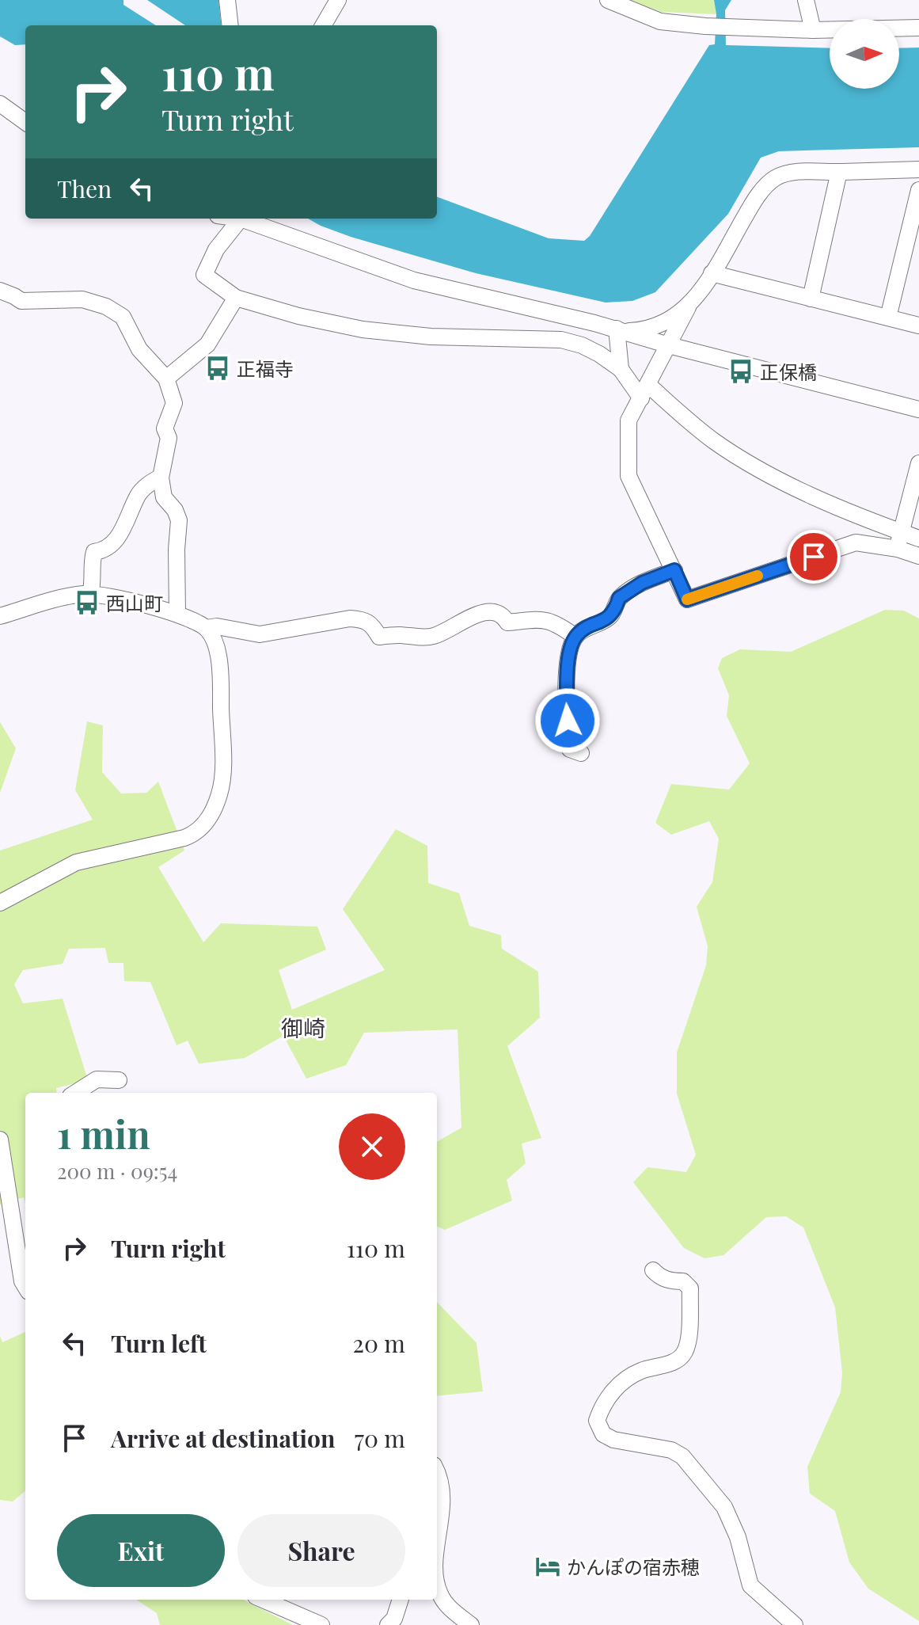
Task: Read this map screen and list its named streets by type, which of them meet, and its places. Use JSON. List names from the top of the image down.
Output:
{
  "districts": ["御崎"],
  "places": {
    "bus stop": ["正福寺", "正保橋", "西山町"],
    "hotel": ["かんぽの宿赤穂"]
  },
  "north": "right",
  "page": {
    "turn": ["110 m", "Turn right"],
    "then": "Then",
    "heading": ["1 min", "200 m · 09:54"],
    "list": [
      {
        "name": "Turn right",
        "value": "110 m"
      },
      {
        "name": "Turn left",
        "value": "20 m"
      },
      {
        "name": "Arrive at destination",
        "value": "70 m"
      }
    ],
    "buttons": ["Exit", "Share"]
  }
}
